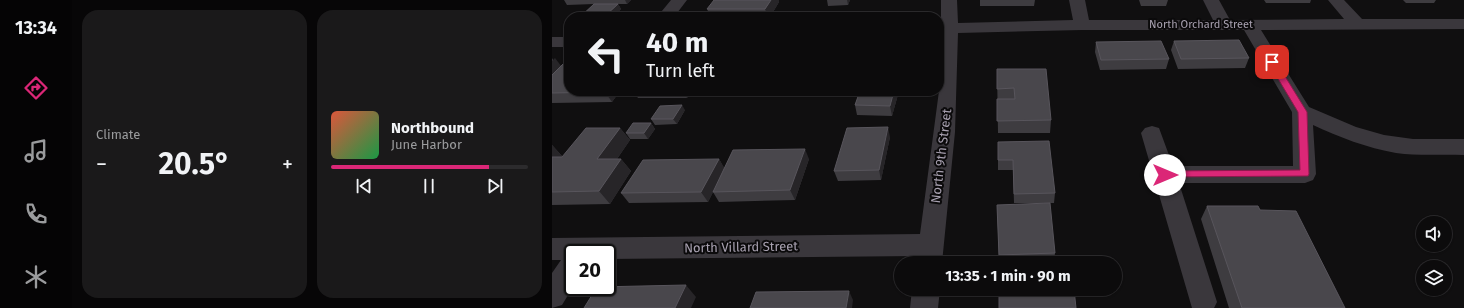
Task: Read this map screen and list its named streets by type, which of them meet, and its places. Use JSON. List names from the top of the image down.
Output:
{
  "streets": {
    "street": ["North Orchard Street", "North 9th Street", "North Villard Street"]
  },
  "crossings": [
    ["North Orchard Street", "North 9th Street"],
    ["North 9th Street", "North Villard Street"]
  ],
  "page": {
    "tabs": "13:34",
    "tile": "Climate",
    "turn": ["40 m", "Turn left"],
    "song": ["Northbound", "June Harbor"],
    "heat": ["−", "20.5°", "+"],
    "limit": "20",
    "trip": "13:35 · 1 min · 90 m"
  }
}
